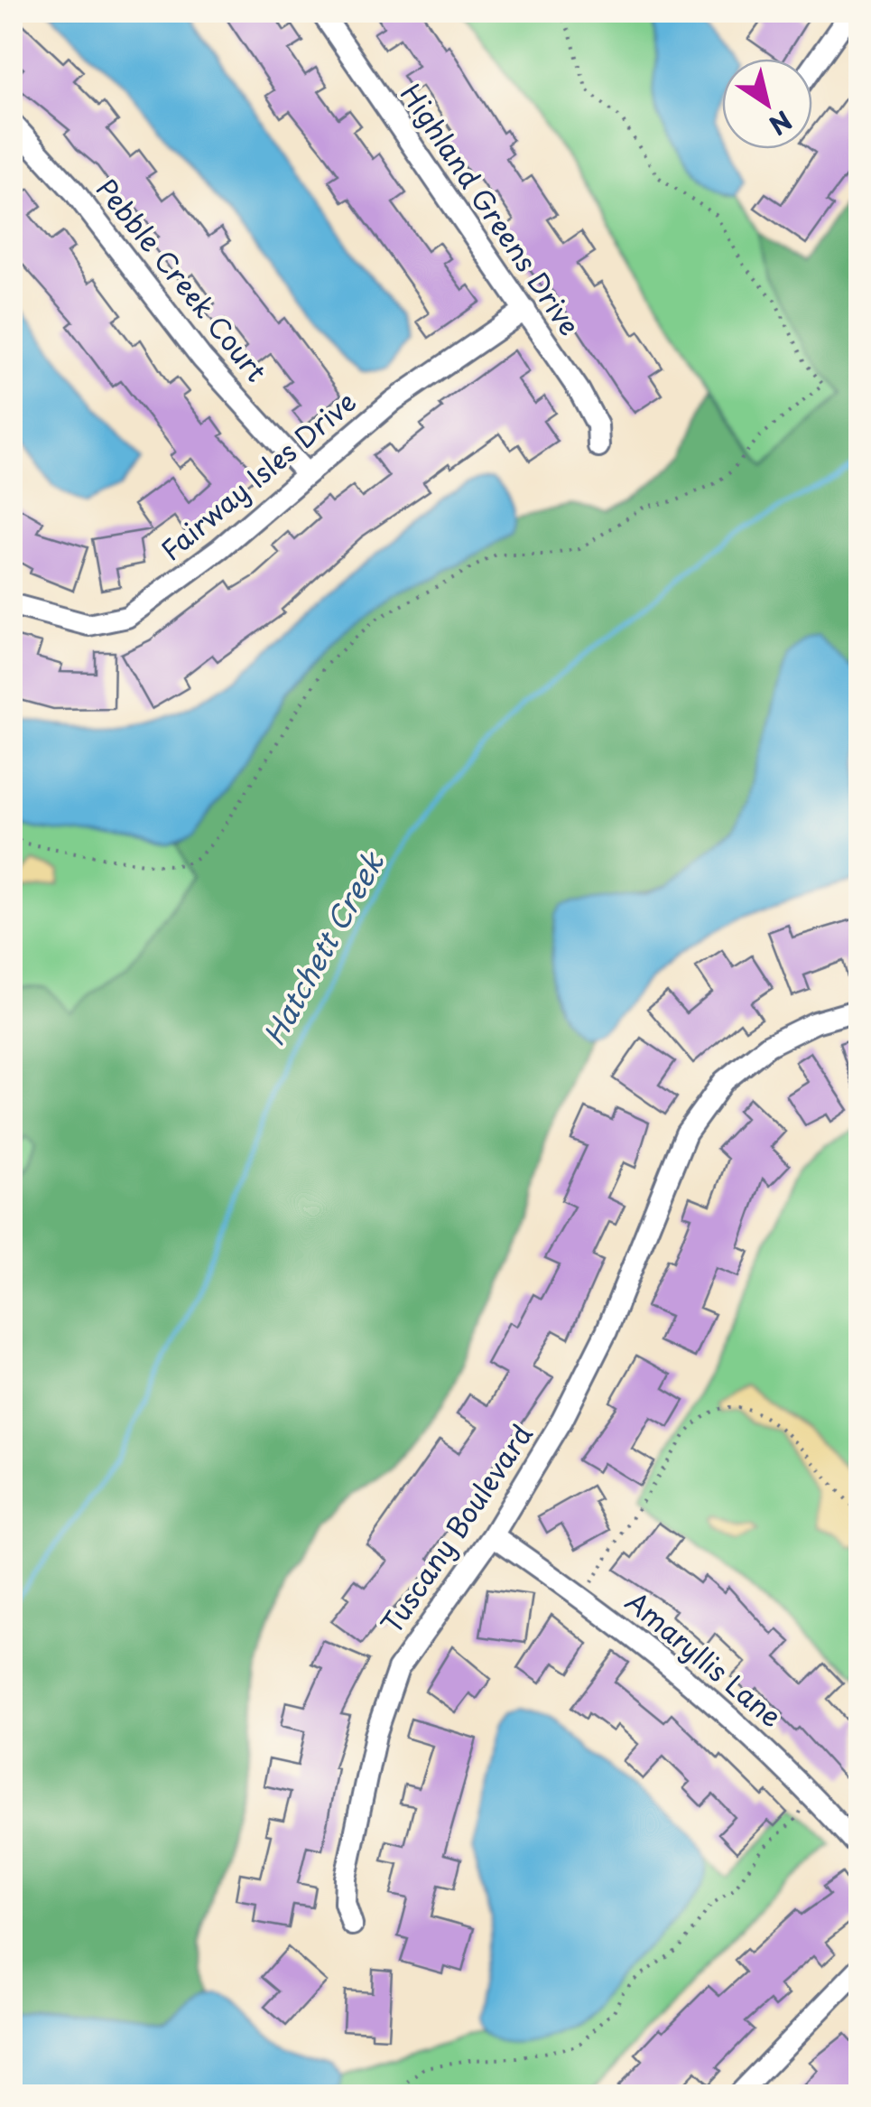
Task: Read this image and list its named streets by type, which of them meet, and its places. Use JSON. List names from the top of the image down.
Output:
{
  "streets": {
    "street": [
      "Highland Greens Drive",
      "Pebble Creek Court",
      "Fairway Isles Drive",
      "Tuscany Boulevard",
      "Amaryllis Lane"
    ]
  },
  "crossings": [
    ["Highland Greens Drive", "Fairway Isles Drive"],
    ["Pebble Creek Court", "Fairway Isles Drive"],
    ["Tuscany Boulevard", "Amaryllis Lane"]
  ],
  "water": ["Hatchett Creek"],
  "north": "bottom right"
}
